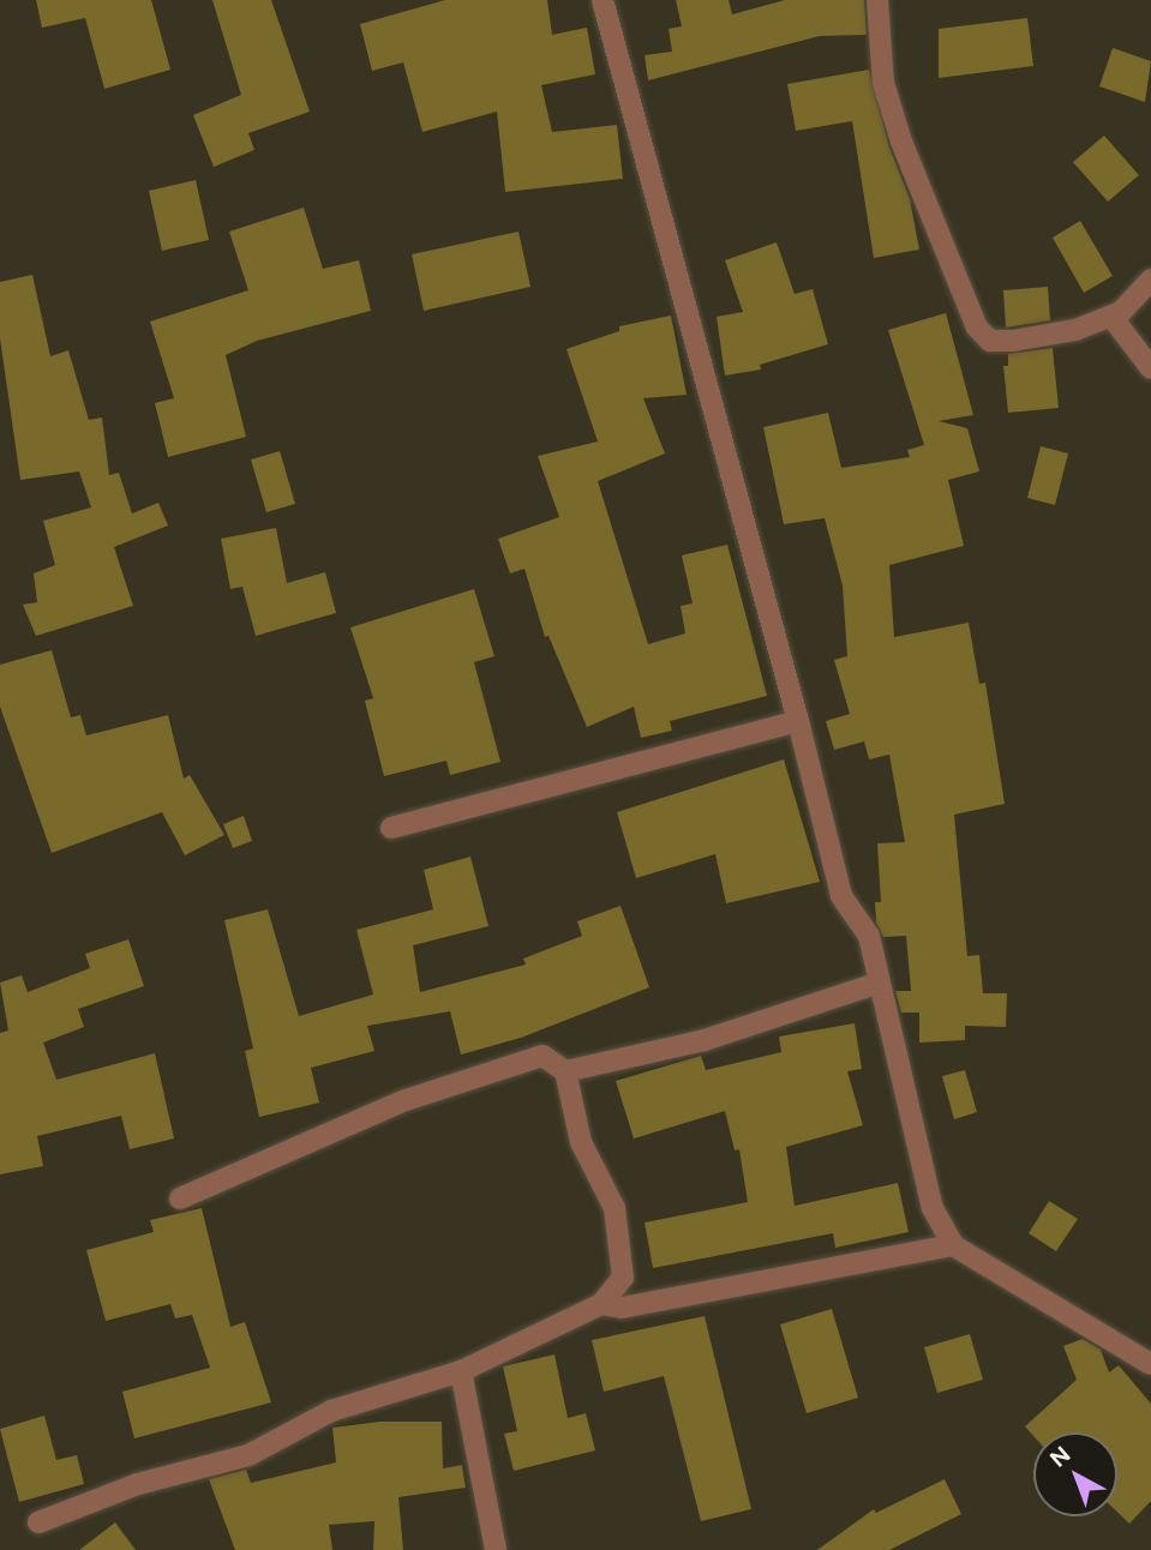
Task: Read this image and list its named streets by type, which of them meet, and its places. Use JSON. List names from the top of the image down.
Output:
{
  "north": "top left"
}
